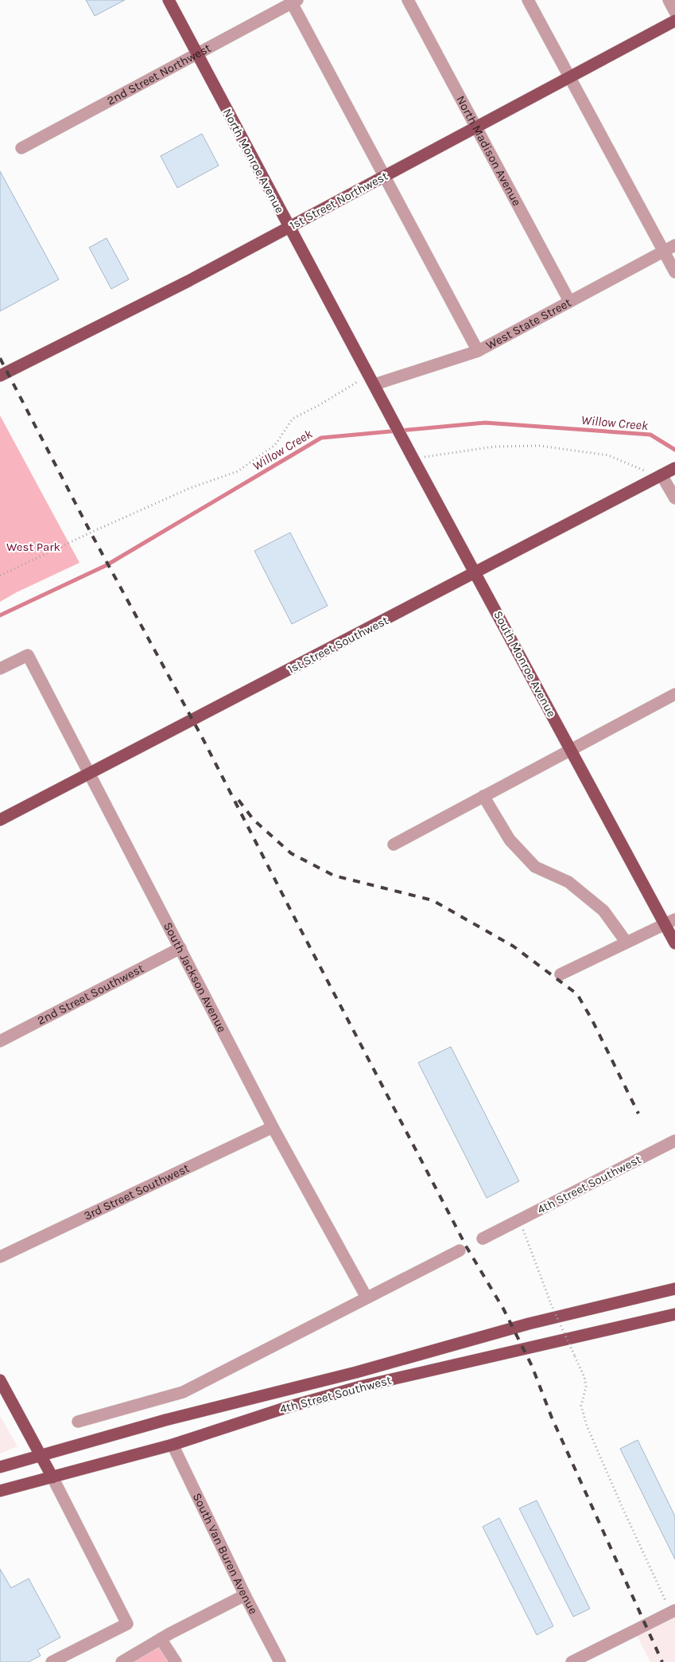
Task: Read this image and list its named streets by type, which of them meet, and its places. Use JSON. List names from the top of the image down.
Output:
{
  "streets": {
    "main road": [
      "North Monroe Avenue",
      "1st Street Northwest",
      "1st Street Southwest",
      "South Monroe Avenue",
      "4th Street Southwest"
    ],
    "street": [
      "2nd Street Northwest",
      "North Madison Avenue",
      "West State Street",
      "South Jackson Avenue",
      "2nd Street Southwest",
      "3rd Street Southwest",
      "South Van Buren Avenue"
    ]
  },
  "crossings": [
    ["2nd Street Northwest", "North Monroe Avenue"],
    ["North Madison Avenue", "1st Street Northwest"],
    ["North Madison Avenue", "West State Street"],
    ["North Monroe Avenue", "1st Street Northwest"],
    ["North Monroe Avenue", "West State Street"],
    ["North Monroe Avenue", "South Monroe Avenue"],
    ["West State Street", "South Monroe Avenue"],
    ["1st Street Southwest", "South Monroe Avenue"],
    ["1st Street Southwest", "South Jackson Avenue"],
    ["South Jackson Avenue", "2nd Street Southwest"],
    ["South Jackson Avenue", "3rd Street Southwest"],
    ["4th Street Southwest", "South Van Buren Avenue"]
  ],
  "water": ["Willow Creek"],
  "parks": ["West Park"]
}
